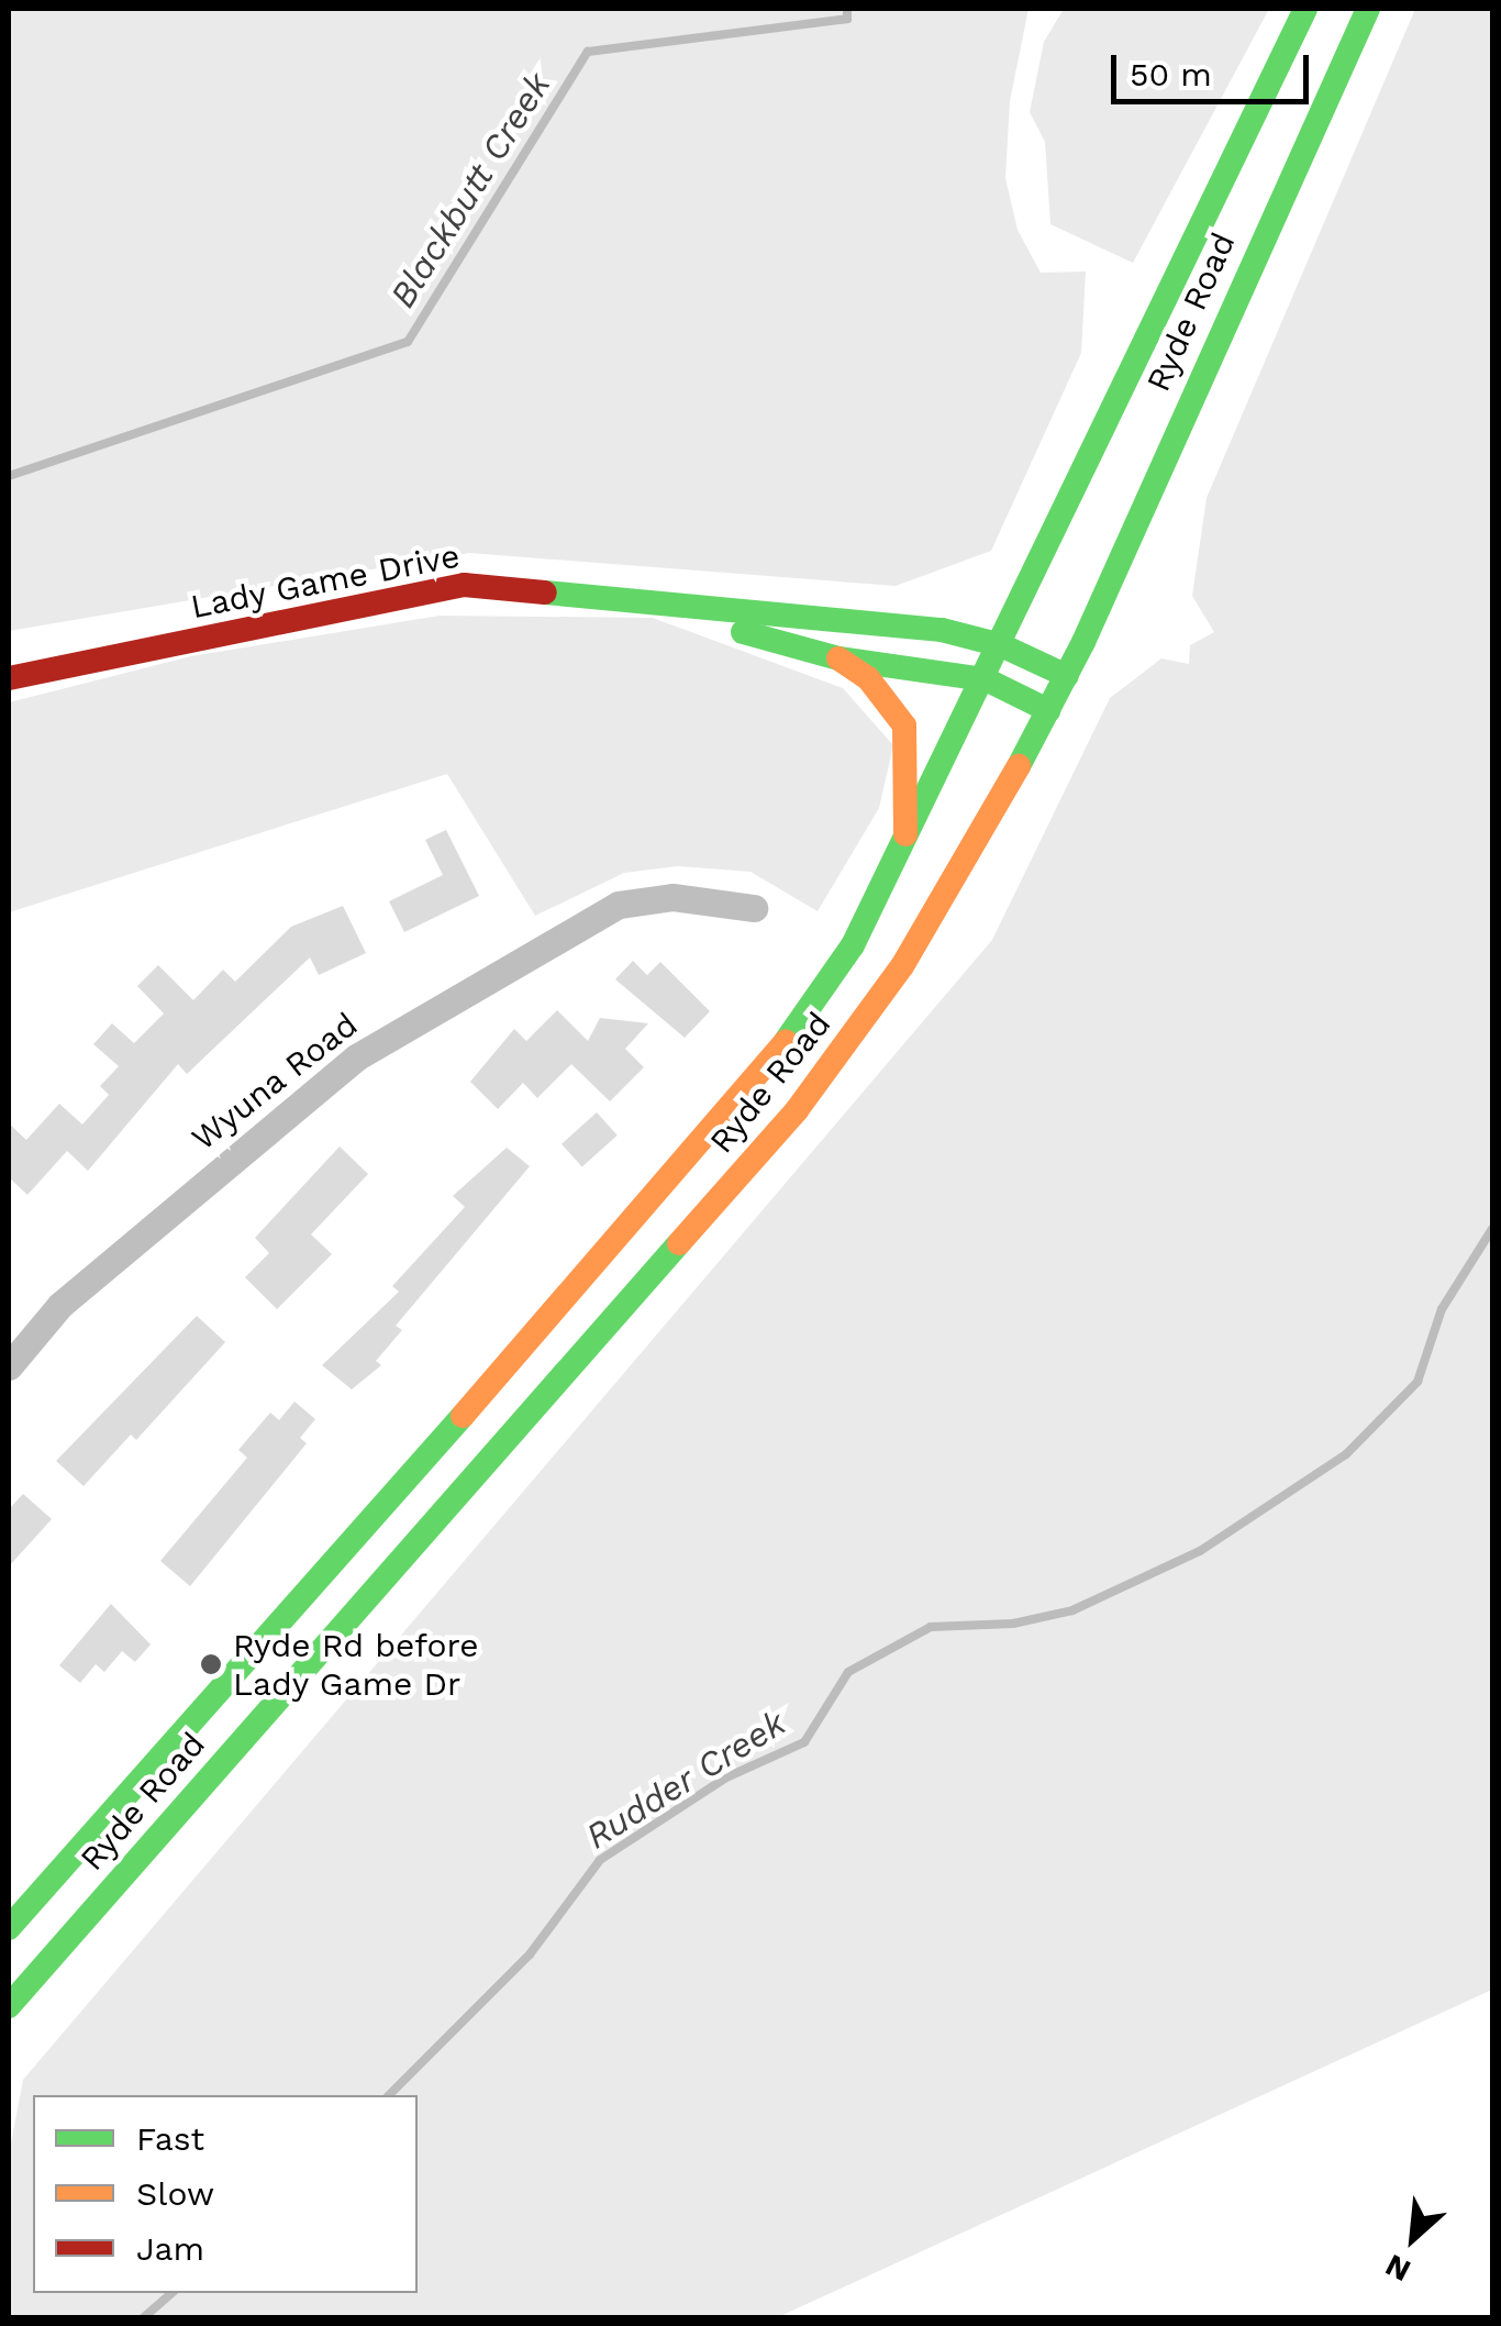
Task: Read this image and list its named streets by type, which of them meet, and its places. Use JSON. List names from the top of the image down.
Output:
{
  "streets": {
    "main road": ["Ryde Road", "Lady Game Drive"],
    "street": ["Wyuna Road"]
  },
  "crossings": [
    ["Ryde Road", "Lady Game Drive"]
  ],
  "water": ["Blackbutt Creek", "Rudder Creek"],
  "places": ["Ryde Rd before Lady Game Dr"],
  "legend": ["Fast", "Slow", "Jam"],
  "scale_bar": "50 m",
  "north": "bottom left"
}
